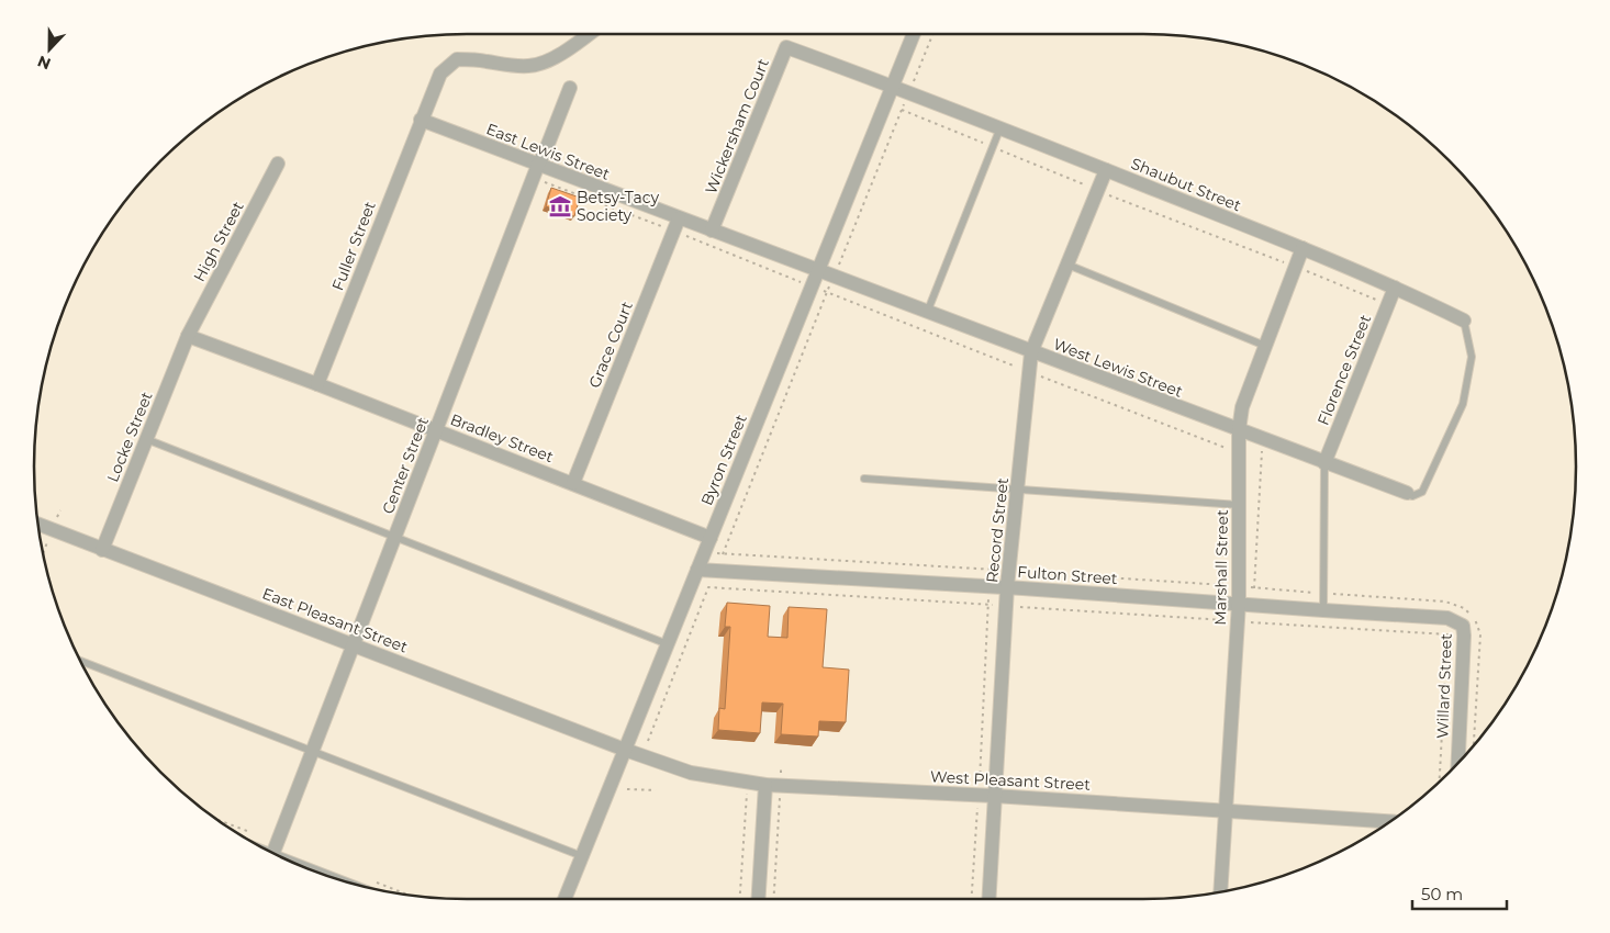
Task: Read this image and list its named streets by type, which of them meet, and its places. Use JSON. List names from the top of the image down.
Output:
{
  "streets": {
    "street": [
      "Wickersham Court",
      "East Lewis Street",
      "Shaubut Street",
      "High Street",
      "Fuller Street",
      "Grace Court",
      "West Lewis Street",
      "Florence Street",
      "Locke Street",
      "Bradley Street",
      "Byron Street",
      "Center Street",
      "Record Street",
      "Marshall Street",
      "Fulton Street",
      "East Pleasant Street",
      "Willard Street",
      "West Pleasant Street"
    ]
  },
  "crossings": [
    ["Wickersham Court", "East Lewis Street"],
    ["Wickersham Court", "Shaubut Street"],
    ["Wickersham Court", "Byron Street"],
    ["East Lewis Street", "Fuller Street"],
    ["East Lewis Street", "Grace Court"],
    ["East Lewis Street", "West Lewis Street"],
    ["East Lewis Street", "Byron Street"],
    ["East Lewis Street", "Center Street"],
    ["Shaubut Street", "Florence Street"],
    ["Shaubut Street", "Byron Street"],
    ["Shaubut Street", "Record Street"],
    ["Shaubut Street", "Marshall Street"],
    ["High Street", "Locke Street"],
    ["High Street", "Bradley Street"],
    ["Fuller Street", "Bradley Street"],
    ["Grace Court", "Bradley Street"],
    ["West Lewis Street", "Florence Street"],
    ["West Lewis Street", "Byron Street"],
    ["West Lewis Street", "Record Street"],
    ["West Lewis Street", "Marshall Street"],
    ["Locke Street", "Bradley Street"],
    ["Locke Street", "East Pleasant Street"],
    ["Bradley Street", "Byron Street"],
    ["Bradley Street", "Center Street"],
    ["Byron Street", "Fulton Street"],
    ["Byron Street", "East Pleasant Street"],
    ["Byron Street", "West Pleasant Street"],
    ["Center Street", "East Pleasant Street"],
    ["Record Street", "Fulton Street"],
    ["Record Street", "West Pleasant Street"],
    ["Marshall Street", "Fulton Street"],
    ["Marshall Street", "West Pleasant Street"],
    ["Fulton Street", "Willard Street"],
    ["East Pleasant Street", "West Pleasant Street"]
  ],
  "places": {
    "museum": ["Betsy-Tacy Society"]
  },
  "scale_bar": "50 m",
  "north": "bottom"
}
